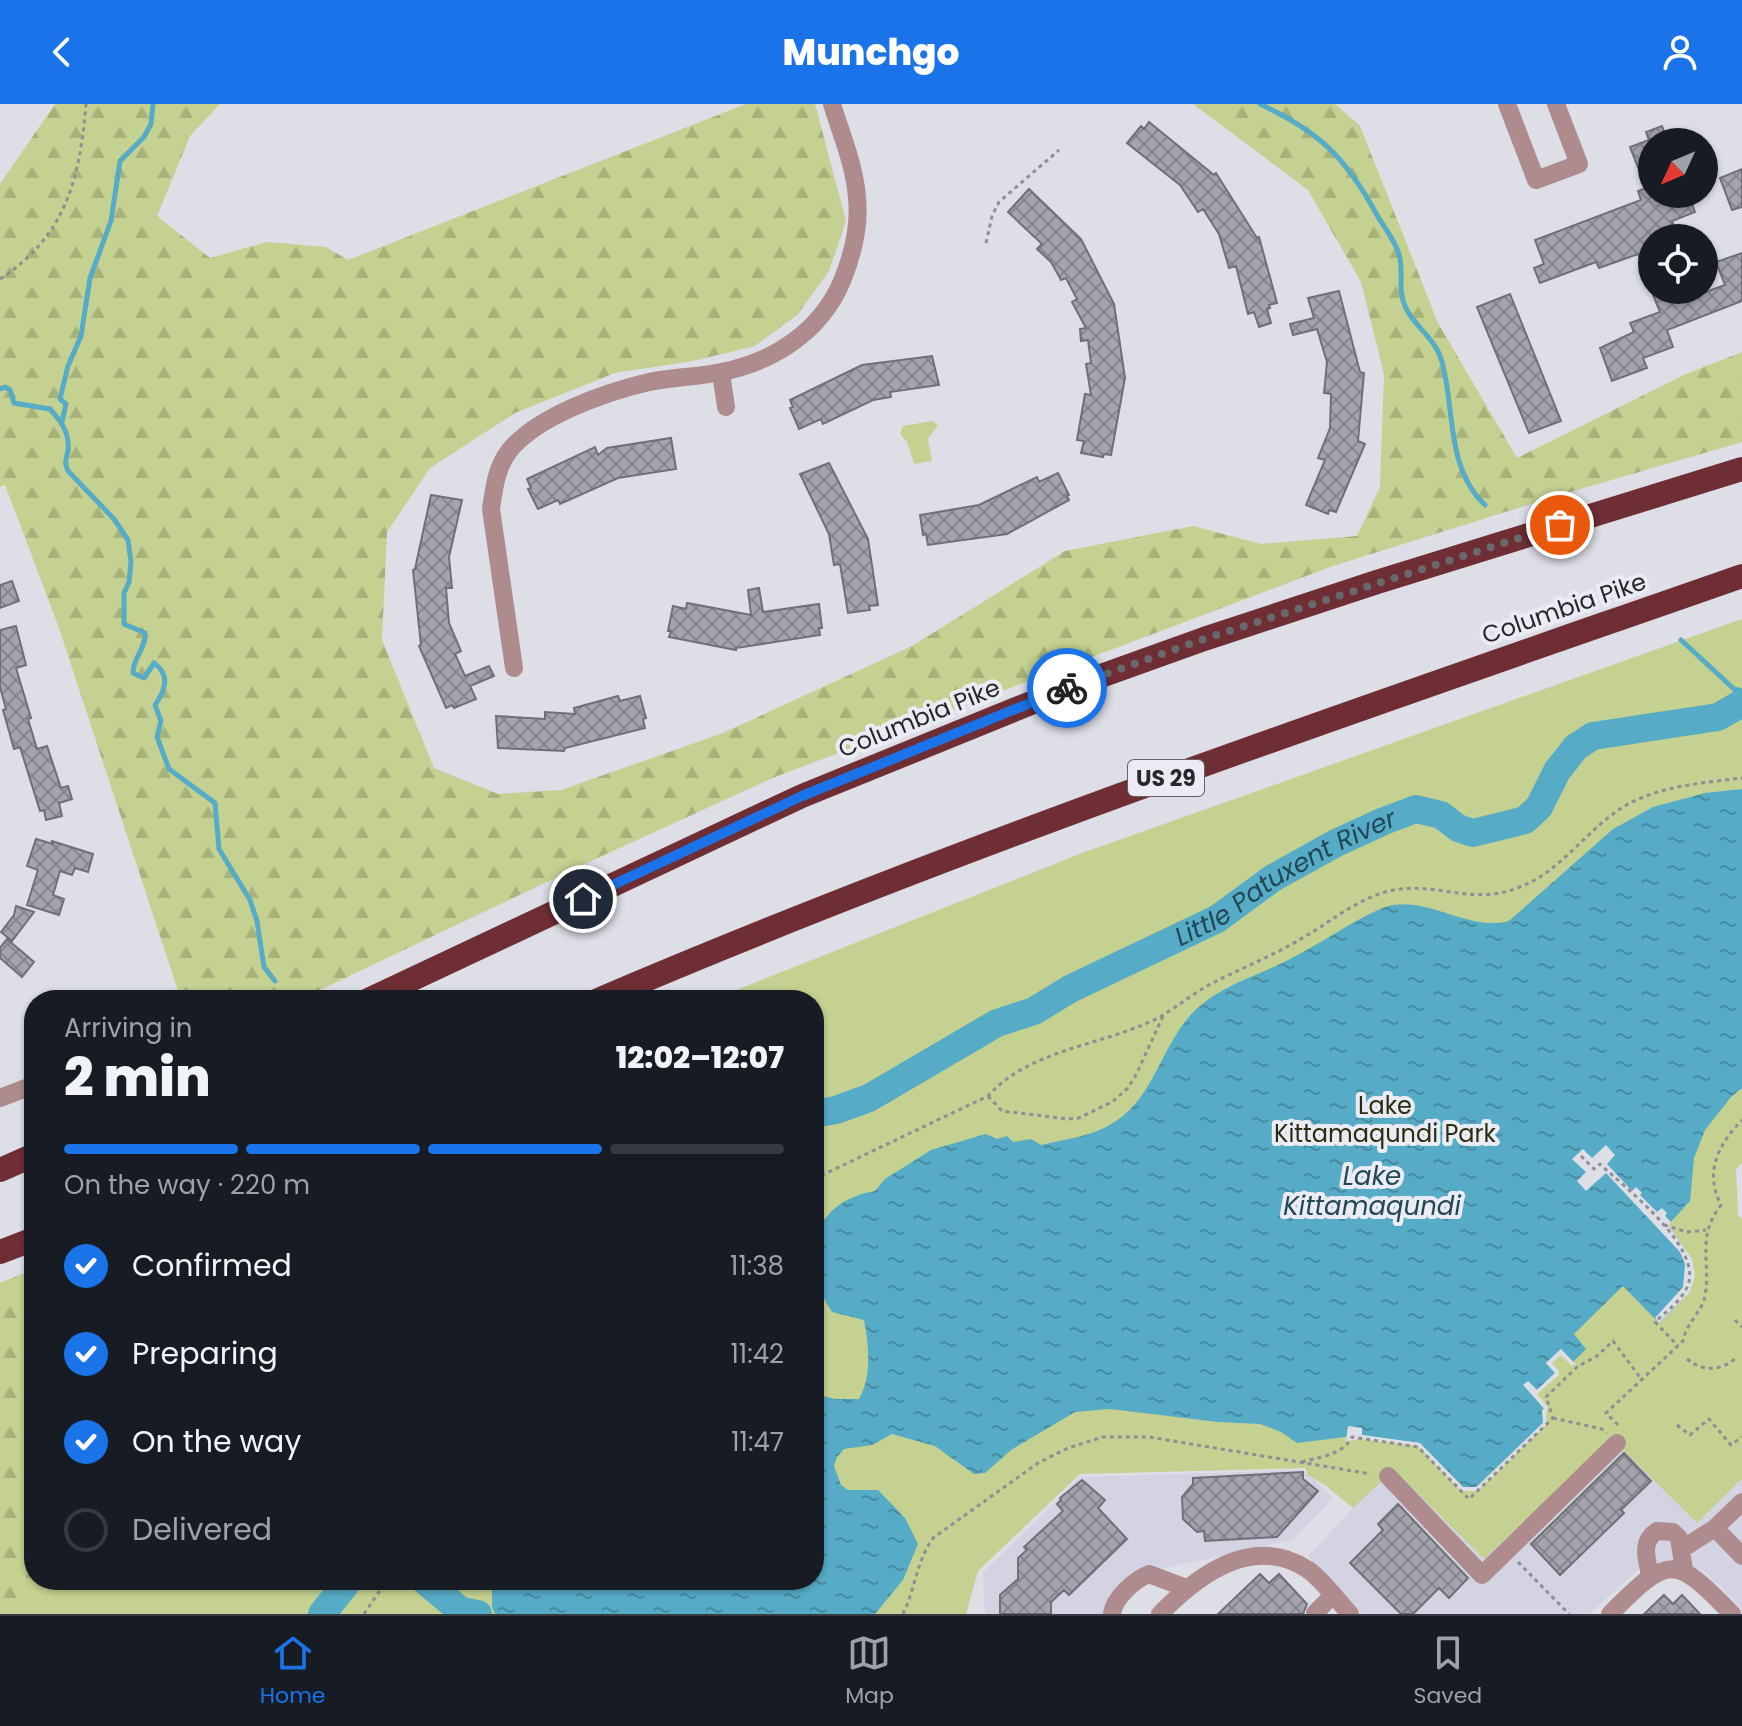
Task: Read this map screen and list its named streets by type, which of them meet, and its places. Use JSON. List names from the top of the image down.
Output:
{
  "streets": {
    "highway": ["Columbia Pike", "US 29"]
  },
  "water": ["Little Patuxent River", "Lake Kittamaqundi"],
  "parks": ["Lake Kittamaqundi Park"],
  "north": "bottom left",
  "page": {
    "header": "Munchgo",
    "heading": ["2 min", "Arriving in", "12:02–12:07"],
    "bar": "On the way · 220 m",
    "list": [
      ["Confirmed", "11:38"],
      ["Preparing", "11:42"],
      ["On the way", "11:47"],
      "Delivered"
    ],
    "tabs": ["Home", "Map", "Saved"]
  }
}
